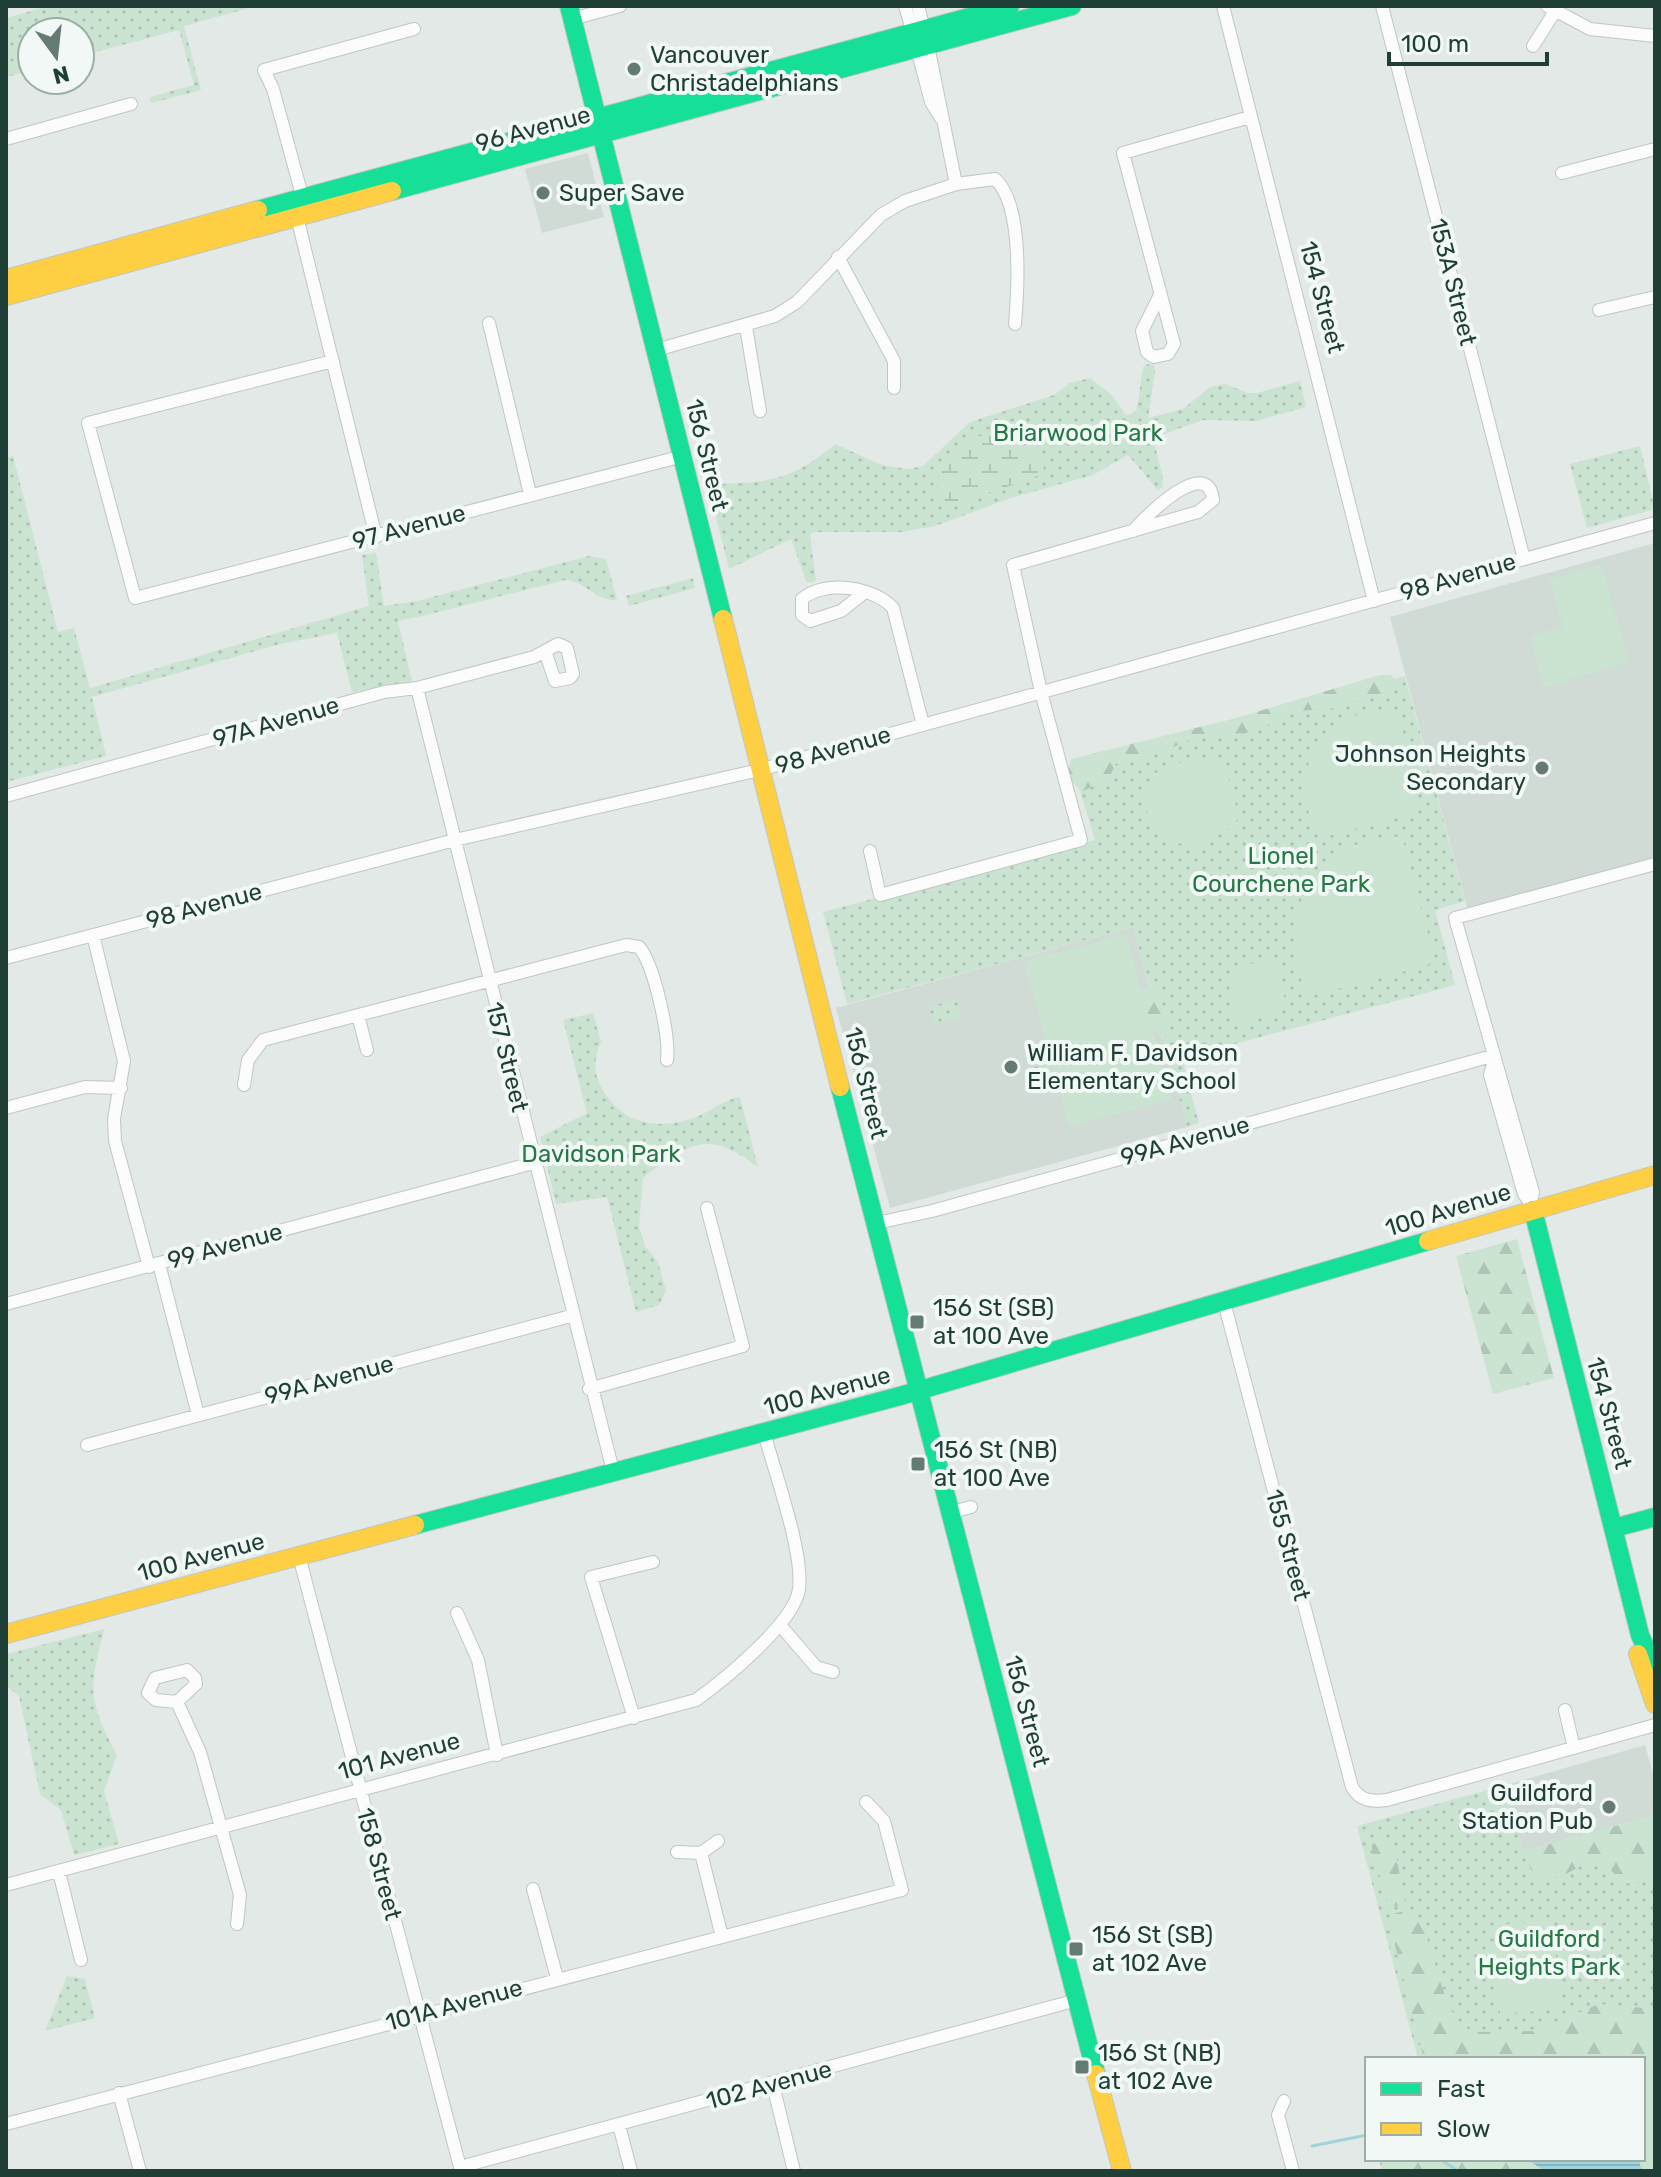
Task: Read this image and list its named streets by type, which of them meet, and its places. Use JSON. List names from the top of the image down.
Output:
{
  "streets": {
    "main road": [
      "96 Avenue",
      "154 Street",
      "156 Street",
      "100 Avenue"
    ],
    "street": [
      "153A Street",
      "97 Avenue",
      "98 Avenue",
      "97A Avenue",
      "157 Street",
      "99A Avenue",
      "99 Avenue",
      "155 Street",
      "101 Avenue",
      "158 Street",
      "101A Avenue",
      "102 Avenue"
    ]
  },
  "crossings": [
    ["96 Avenue", "156 Street"],
    ["153A Street", "98 Avenue"],
    ["154 Street", "98 Avenue"],
    ["154 Street", "99A Avenue"],
    ["154 Street", "100 Avenue"],
    ["156 Street", "97 Avenue"],
    ["156 Street", "98 Avenue"],
    ["156 Street", "99A Avenue"],
    ["156 Street", "100 Avenue"],
    ["156 Street", "102 Avenue"],
    ["98 Avenue", "157 Street"],
    ["97A Avenue", "157 Street"],
    ["157 Street", "99A Avenue"],
    ["157 Street", "100 Avenue"],
    ["157 Street", "99 Avenue"],
    ["100 Avenue", "155 Street"],
    ["100 Avenue", "158 Street"],
    ["101 Avenue", "158 Street"],
    ["158 Street", "101A Avenue"],
    ["158 Street", "102 Avenue"]
  ],
  "parks": [
    "Briarwood Park",
    "Lionel Courchene Park",
    "Davidson Park",
    "Guildford Heights Park"
  ],
  "places": {
    "other": [
      "Vancouver Christadelphians",
      "Super Save",
      "Johnson Heights Secondary",
      "William F. Davidson Elementary School",
      "Guildford Station Pub"
    ],
    "transit": [
      "156 St (SB) at 100 Ave",
      "156 St (NB) at 100 Ave",
      "156 St (SB) at 102 Ave",
      "156 St (NB) at 102 Ave"
    ]
  },
  "legend": ["Fast", "Slow"],
  "scale_bar": "100 m",
  "north": "bottom"
}
